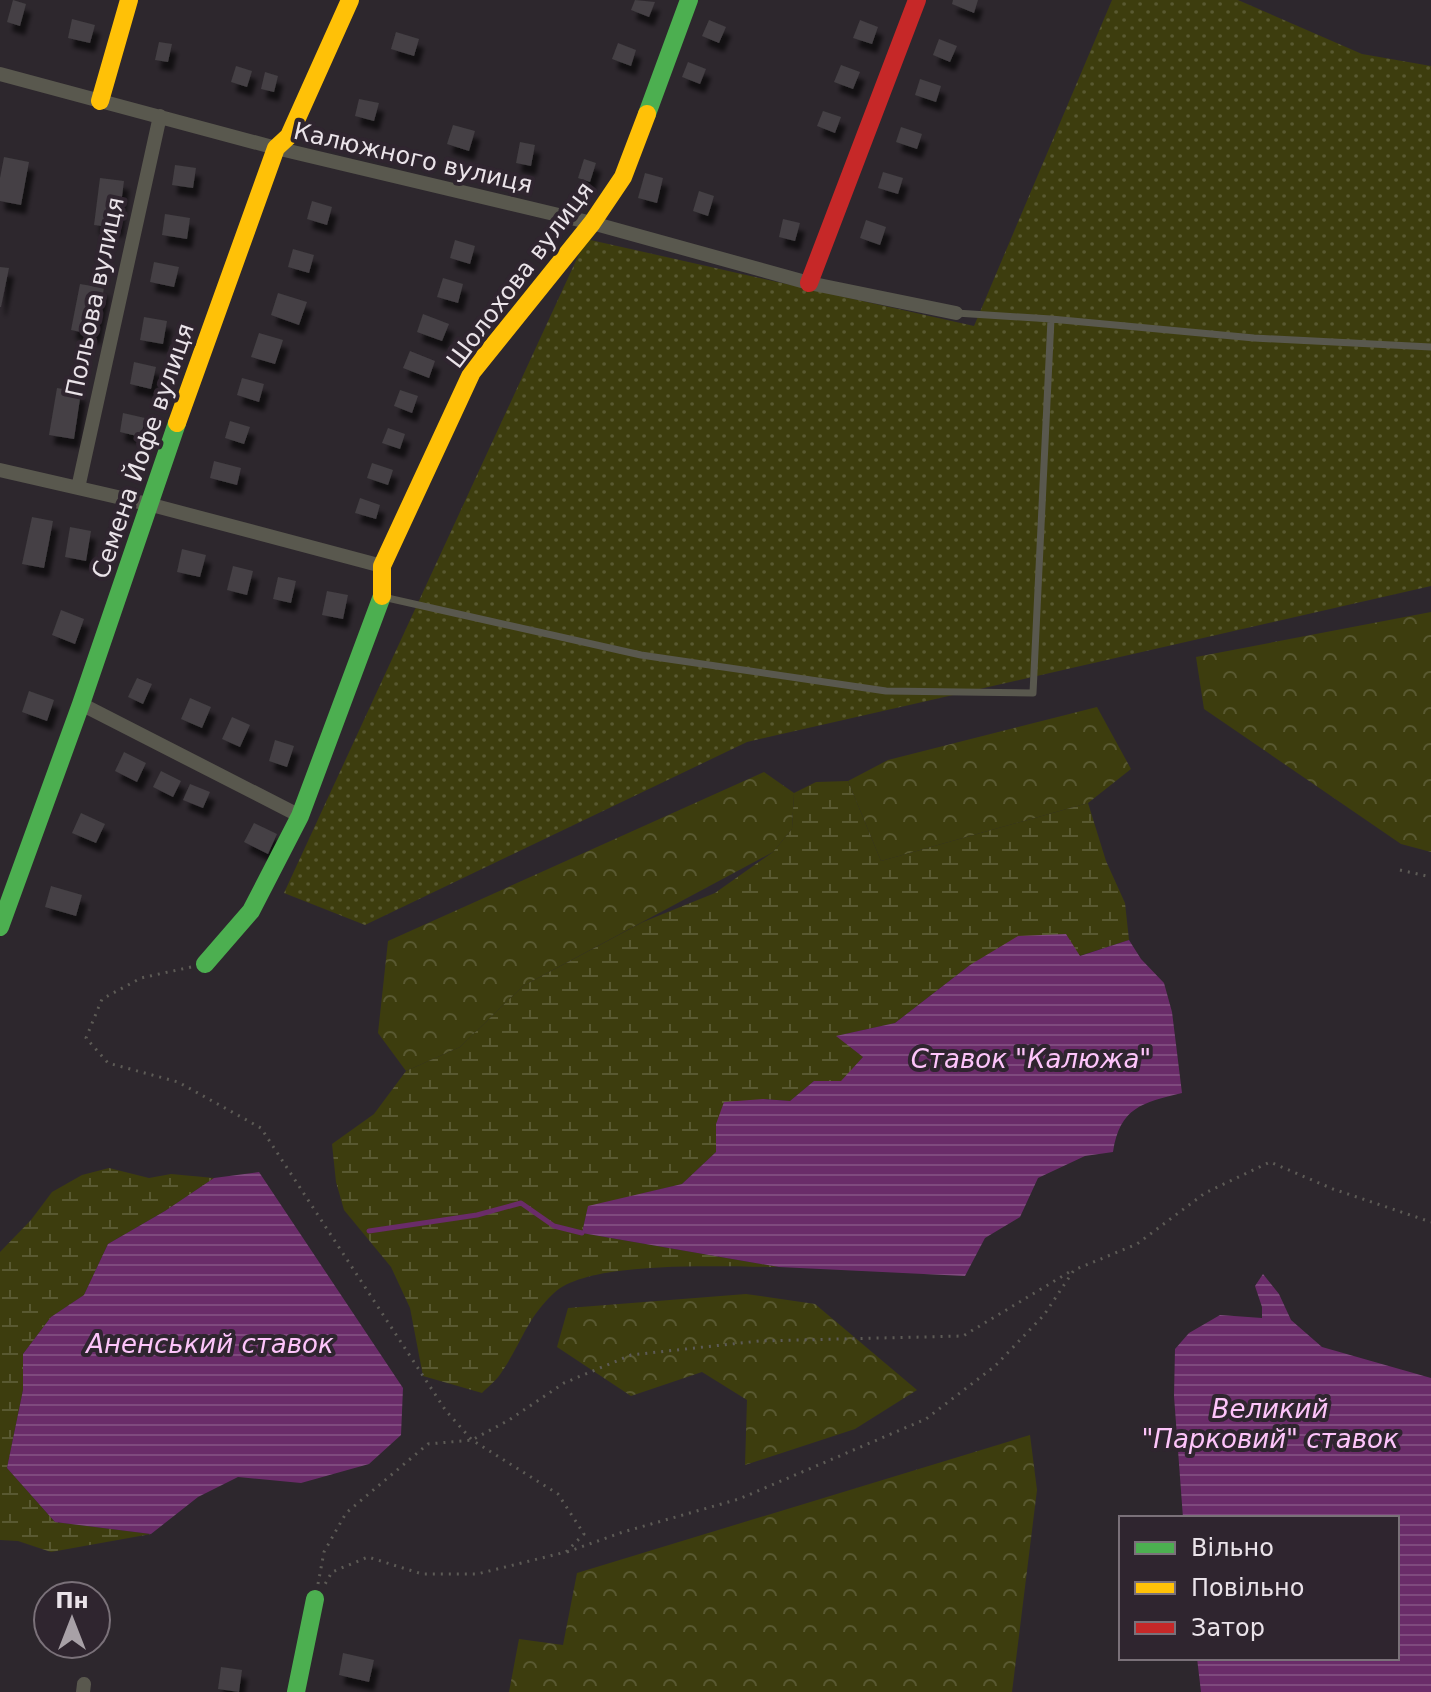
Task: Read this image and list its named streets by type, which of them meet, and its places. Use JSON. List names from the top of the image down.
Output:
{
  "streets": {
    "street": [
      "Калюжного вулиця",
      "Шолохова вулиця",
      "Польова вулиця",
      "Семена Йофе вулиця"
    ]
  },
  "crossings": [
    ["Калюжного вулиця", "Шолохова вулиця"],
    ["Калюжного вулиця", "Польова вулиця"],
    ["Калюжного вулиця", "Семена Йофе вулиця"]
  ],
  "water": ["Ставок \"Калюжа\"", "Аненський ставок", "Великий \"Парковий\" ставок"],
  "legend": ["Вільно", "Повільно", "Затор"],
  "north": "top"
}
